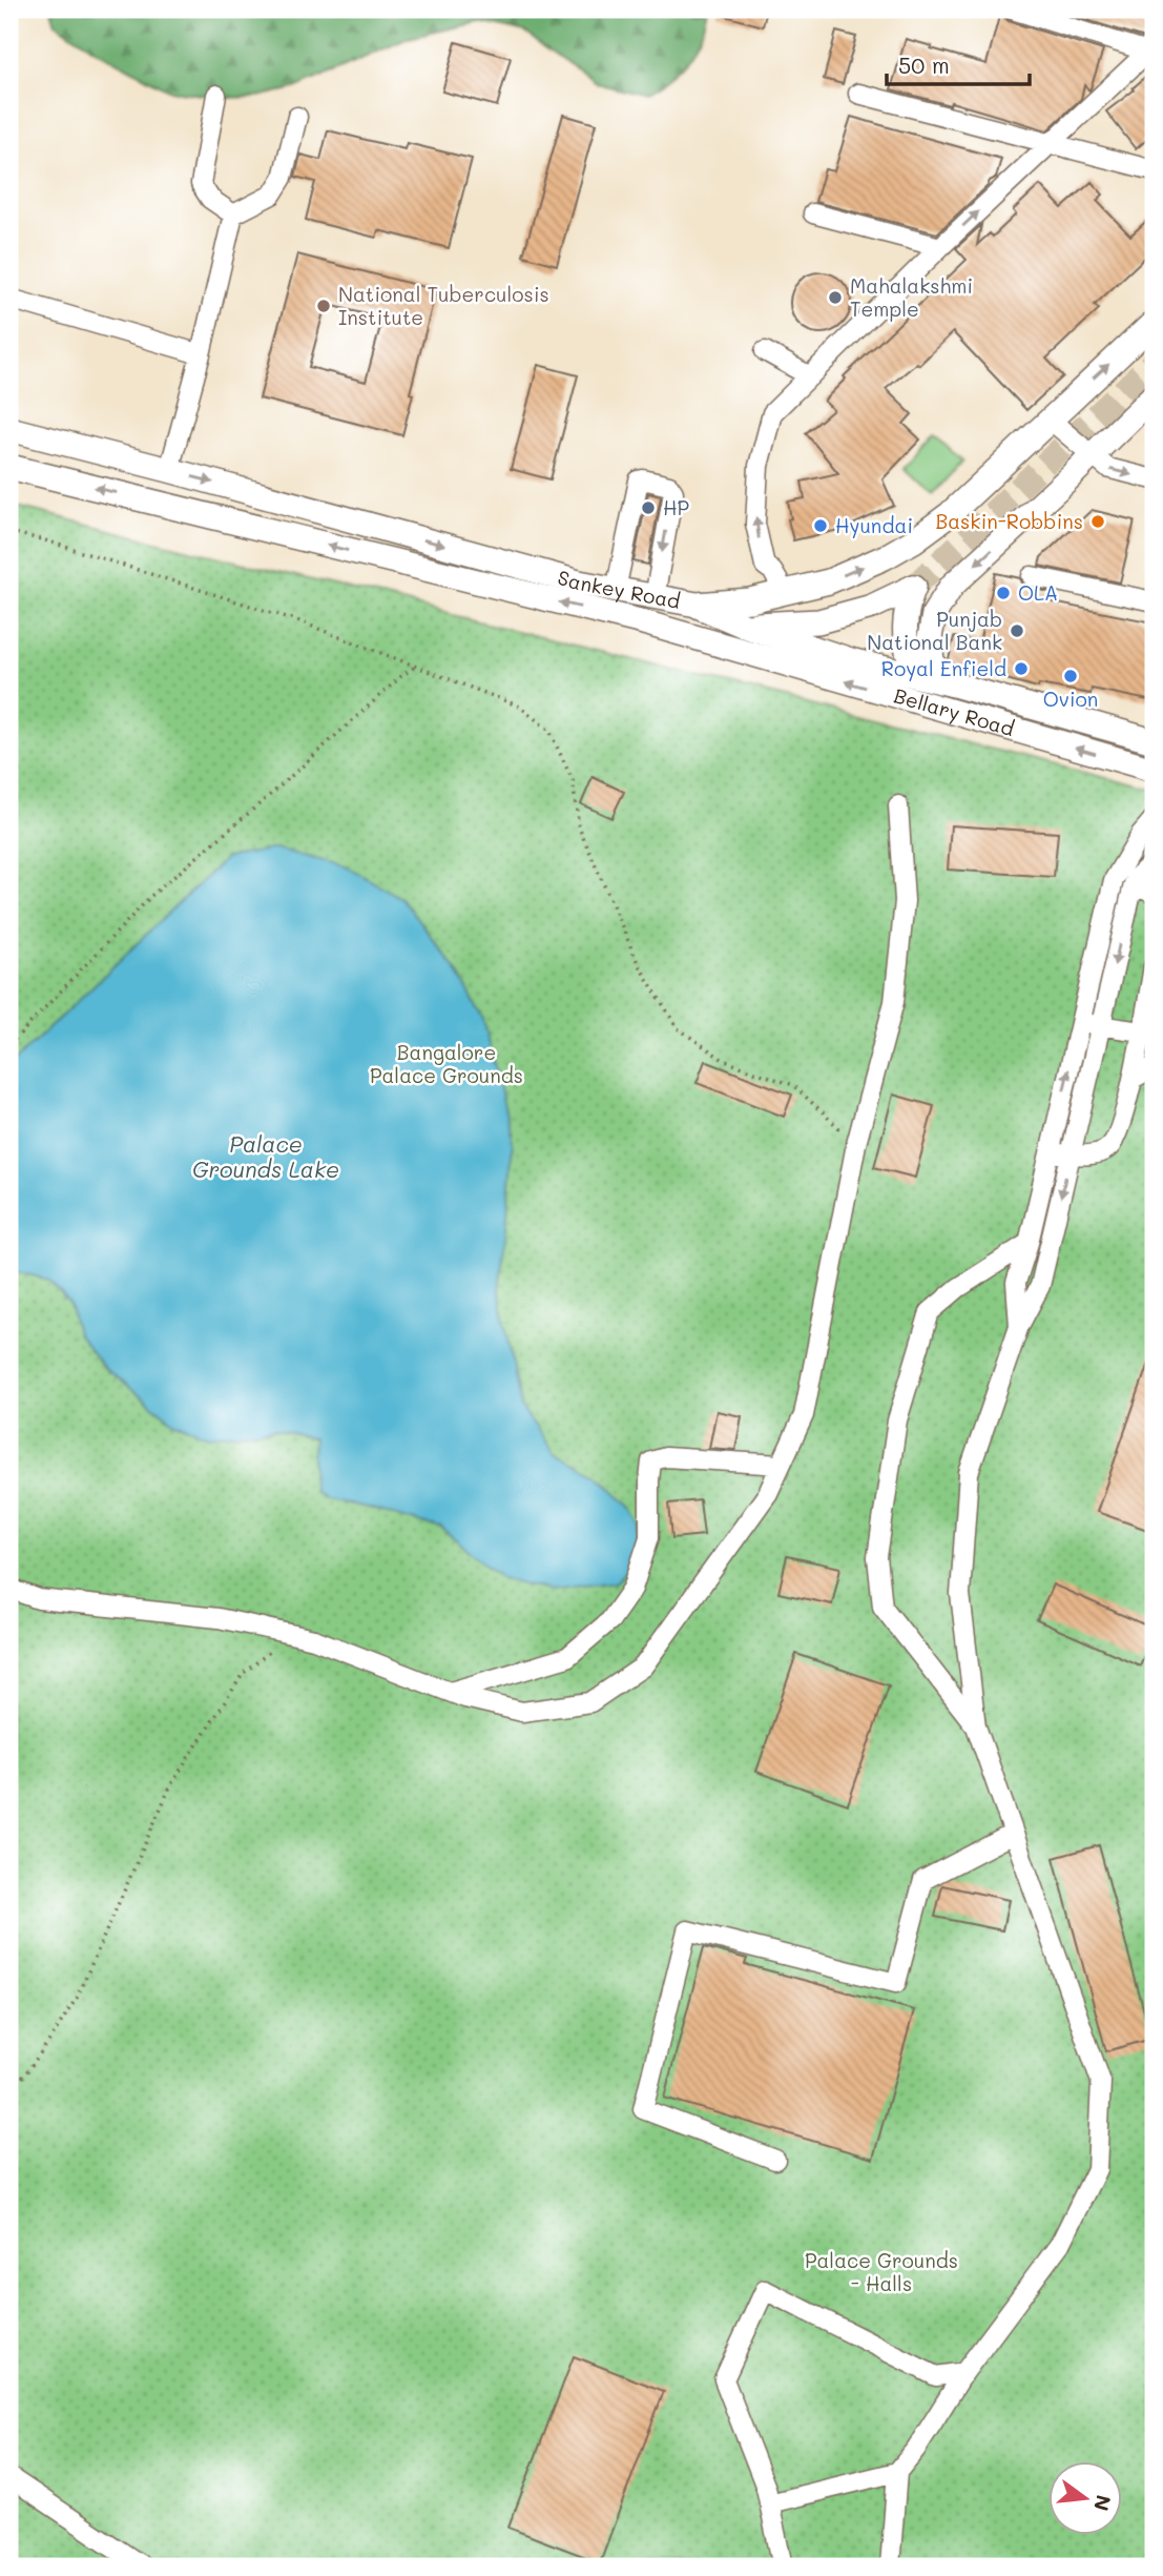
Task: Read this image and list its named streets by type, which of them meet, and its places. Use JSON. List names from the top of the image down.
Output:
{
  "streets": {
    "main road": ["Sankey Road", "Bellary Road"]
  },
  "crossings": [
    ["Sankey Road", "Bellary Road"]
  ],
  "water": ["Palace Grounds Lake"],
  "parks": ["Bangalore Palace Grounds", "Palace Grounds - Halls"],
  "places": [
    "Mahalakshmi Temple",
    "National Tuberculosis Institute",
    "HP",
    "Baskin-Robbins",
    "Hyundai",
    "OLA",
    "Punjab National Bank",
    "Royal Enfield",
    "Ovion"
  ],
  "scale_bar": "50 m",
  "north": "right"
}
